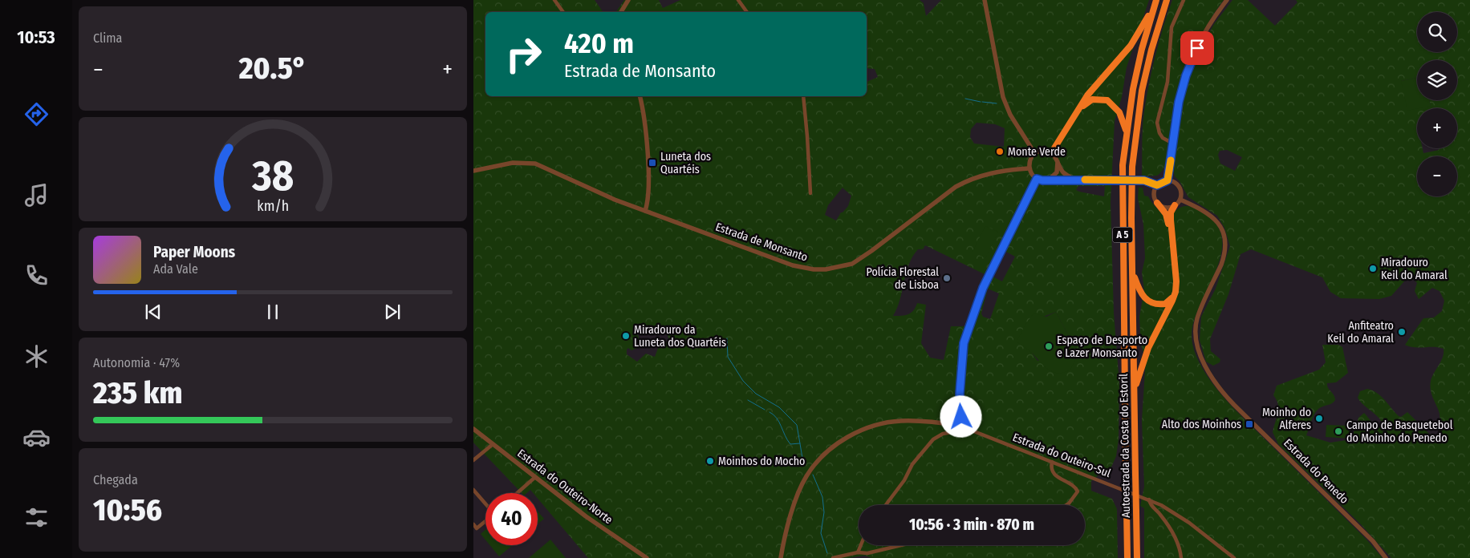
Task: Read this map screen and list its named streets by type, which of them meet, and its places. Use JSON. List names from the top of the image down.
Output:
{
  "streets": {
    "highway": ["A 5", "Autoestrada da Costa do Estoril"],
    "street": [
      "Estrada de Monsanto",
      "Estrada do Outeiro-Sul",
      "Estrada do Penedo",
      "Estrada do Outeiro-Norte"
    ]
  },
  "places": {
    "other": [
      "Monte Verde",
      "Miradouro Keil do Amaral",
      "Polícia Florestal de Lisboa",
      "Anfiteatro Keil do Amaral",
      "Miradouro da Luneta dos Quartéis",
      "Espaço de Desporto e Lazer Monsanto",
      "Moinho do Alferes",
      "Campo de Basquetebol do Moinho do Penedo",
      "Moinhos do Mocho"
    ],
    "transit": ["Luneta dos Quartéis", "Alto dos Moinhos"]
  },
  "page": {
    "tabs": "10:53",
    "tile": [
      "Clima",
      ["Autonomia · 47%", "235 km"],
      ["Chegada", "10:56"]
    ],
    "map_buttons": ["+", "−"],
    "turn": ["420 m", "Estrada de Monsanto"],
    "heat": ["−", "20.5°", "+"],
    "song": ["Paper Moons", "Ada Vale"],
    "limit": "40",
    "trip": "10:56 · 3 min · 870 m",
    "gauge": ["38", "km/h"]
  }
}
